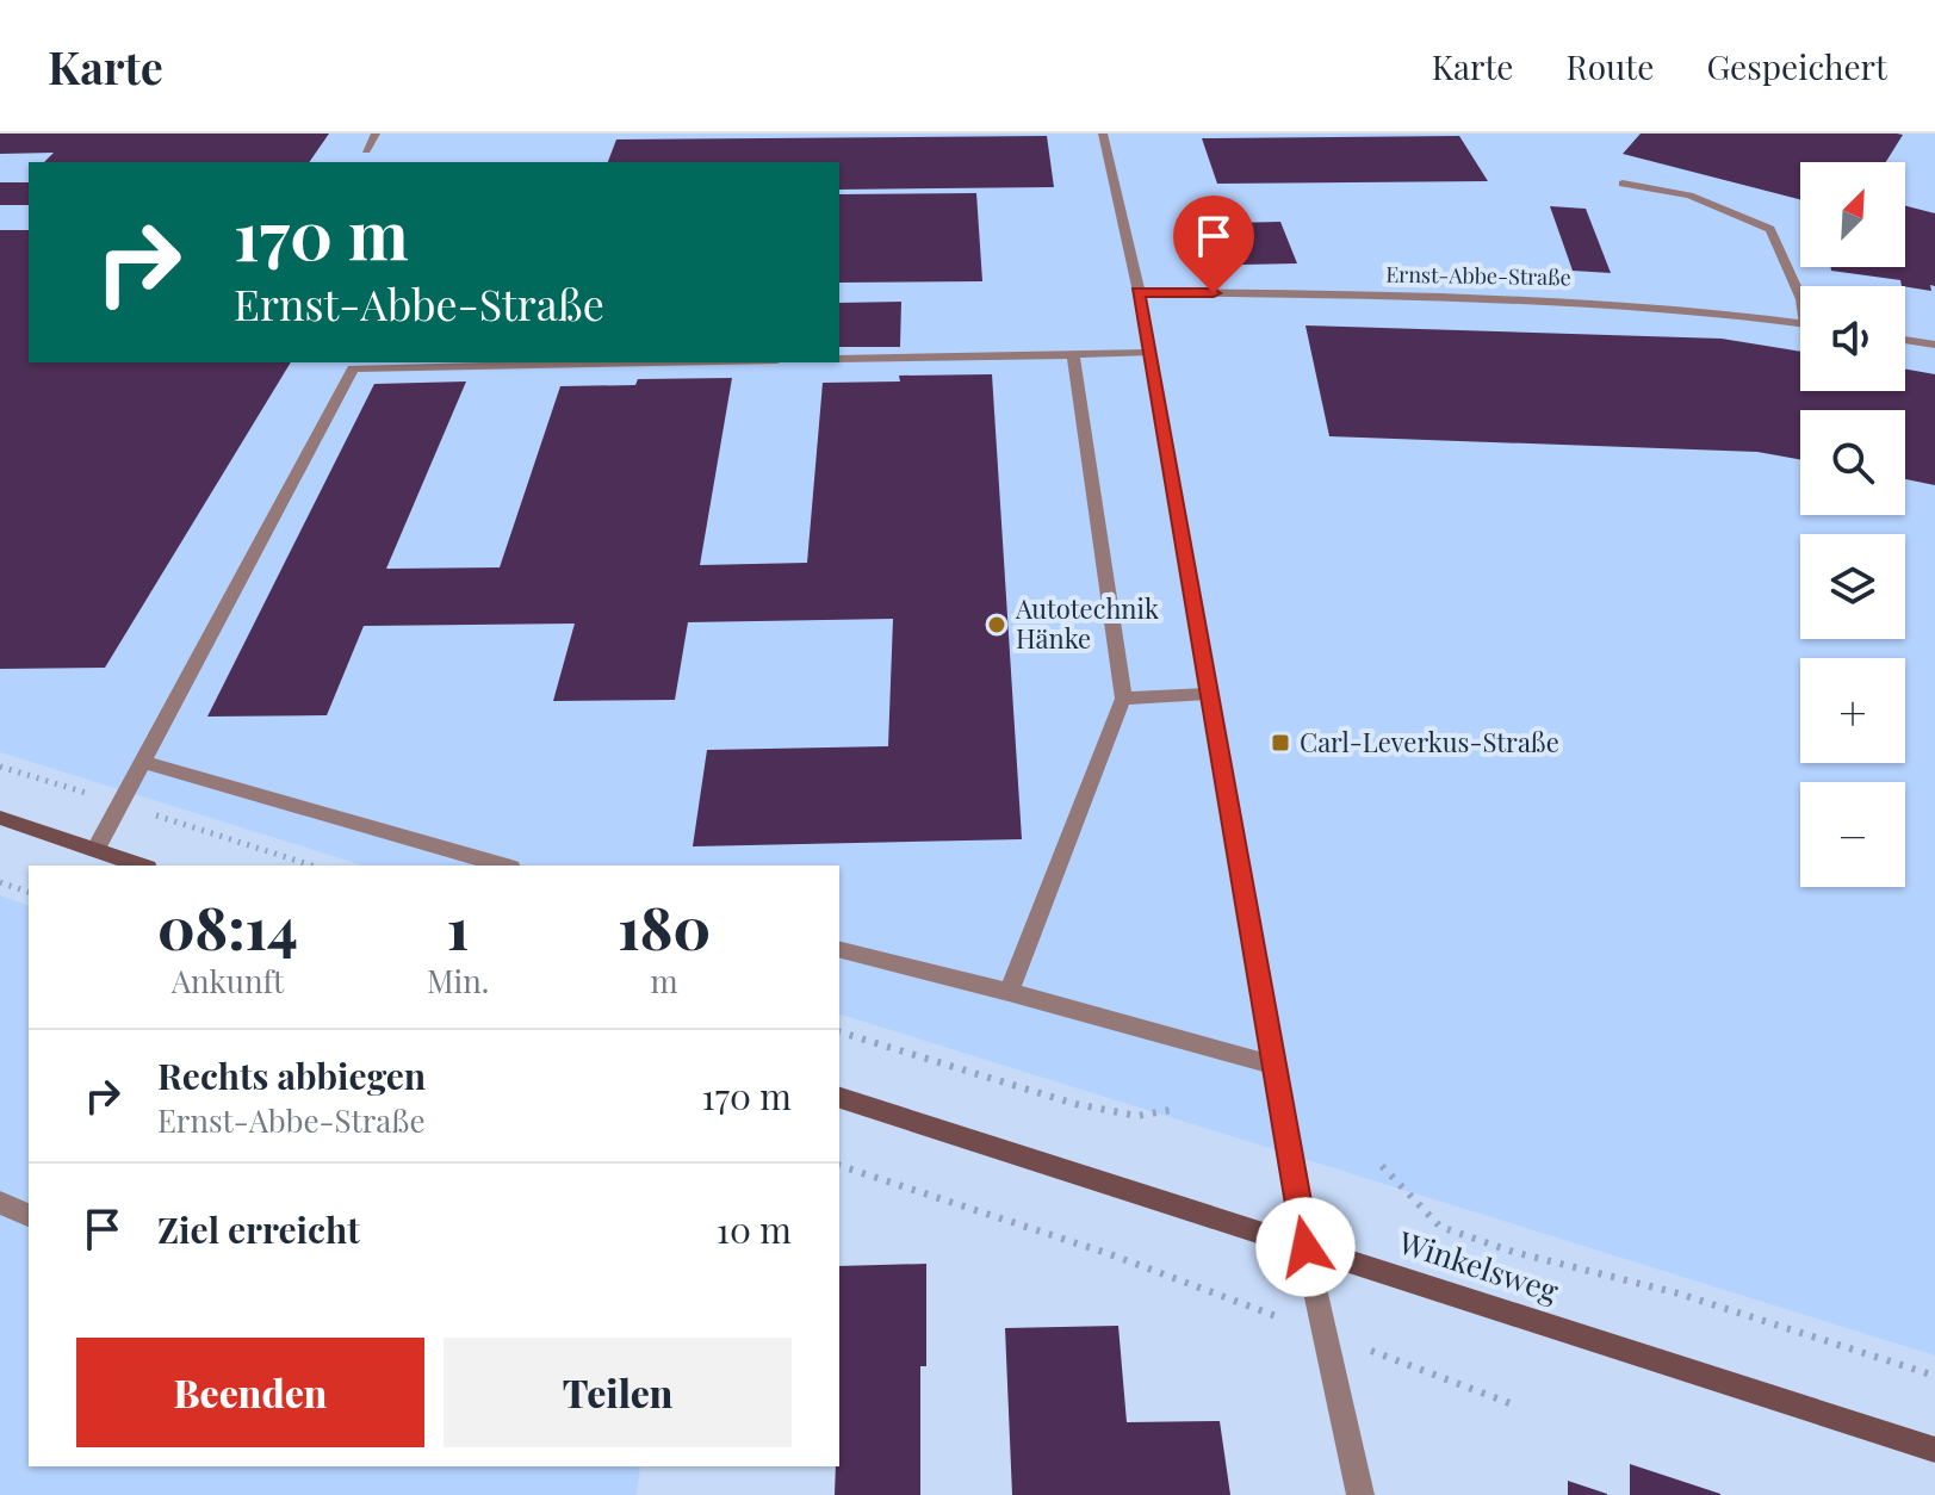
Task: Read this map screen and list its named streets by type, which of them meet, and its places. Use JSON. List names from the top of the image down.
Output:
{
  "streets": {
    "street": ["Ernst-Abbe-Straße", "Winkelsweg"]
  },
  "places": {
    "other": ["Autotechnik Hänke"],
    "transit": ["Carl-Leverkus-Straße"]
  },
  "north": "top right",
  "page": {
    "header": "Karte",
    "nav": ["Karte", "Route", "Gespeichert"],
    "map_buttons": ["+", "−"],
    "turn": ["170 m", "Ernst-Abbe-Straße"],
    "eta": [
      "08:14",
      "Ankunft",
      "1",
      "Min.",
      "180",
      "m"
    ],
    "list": [
      {
        "name": "Rechts abbiegen",
        "note": "Ernst-Abbe-Straße",
        "value": "170 m"
      },
      {
        "name": "Ziel erreicht",
        "value": "10 m"
      }
    ],
    "buttons": ["Beenden", "Teilen"]
  }
}
